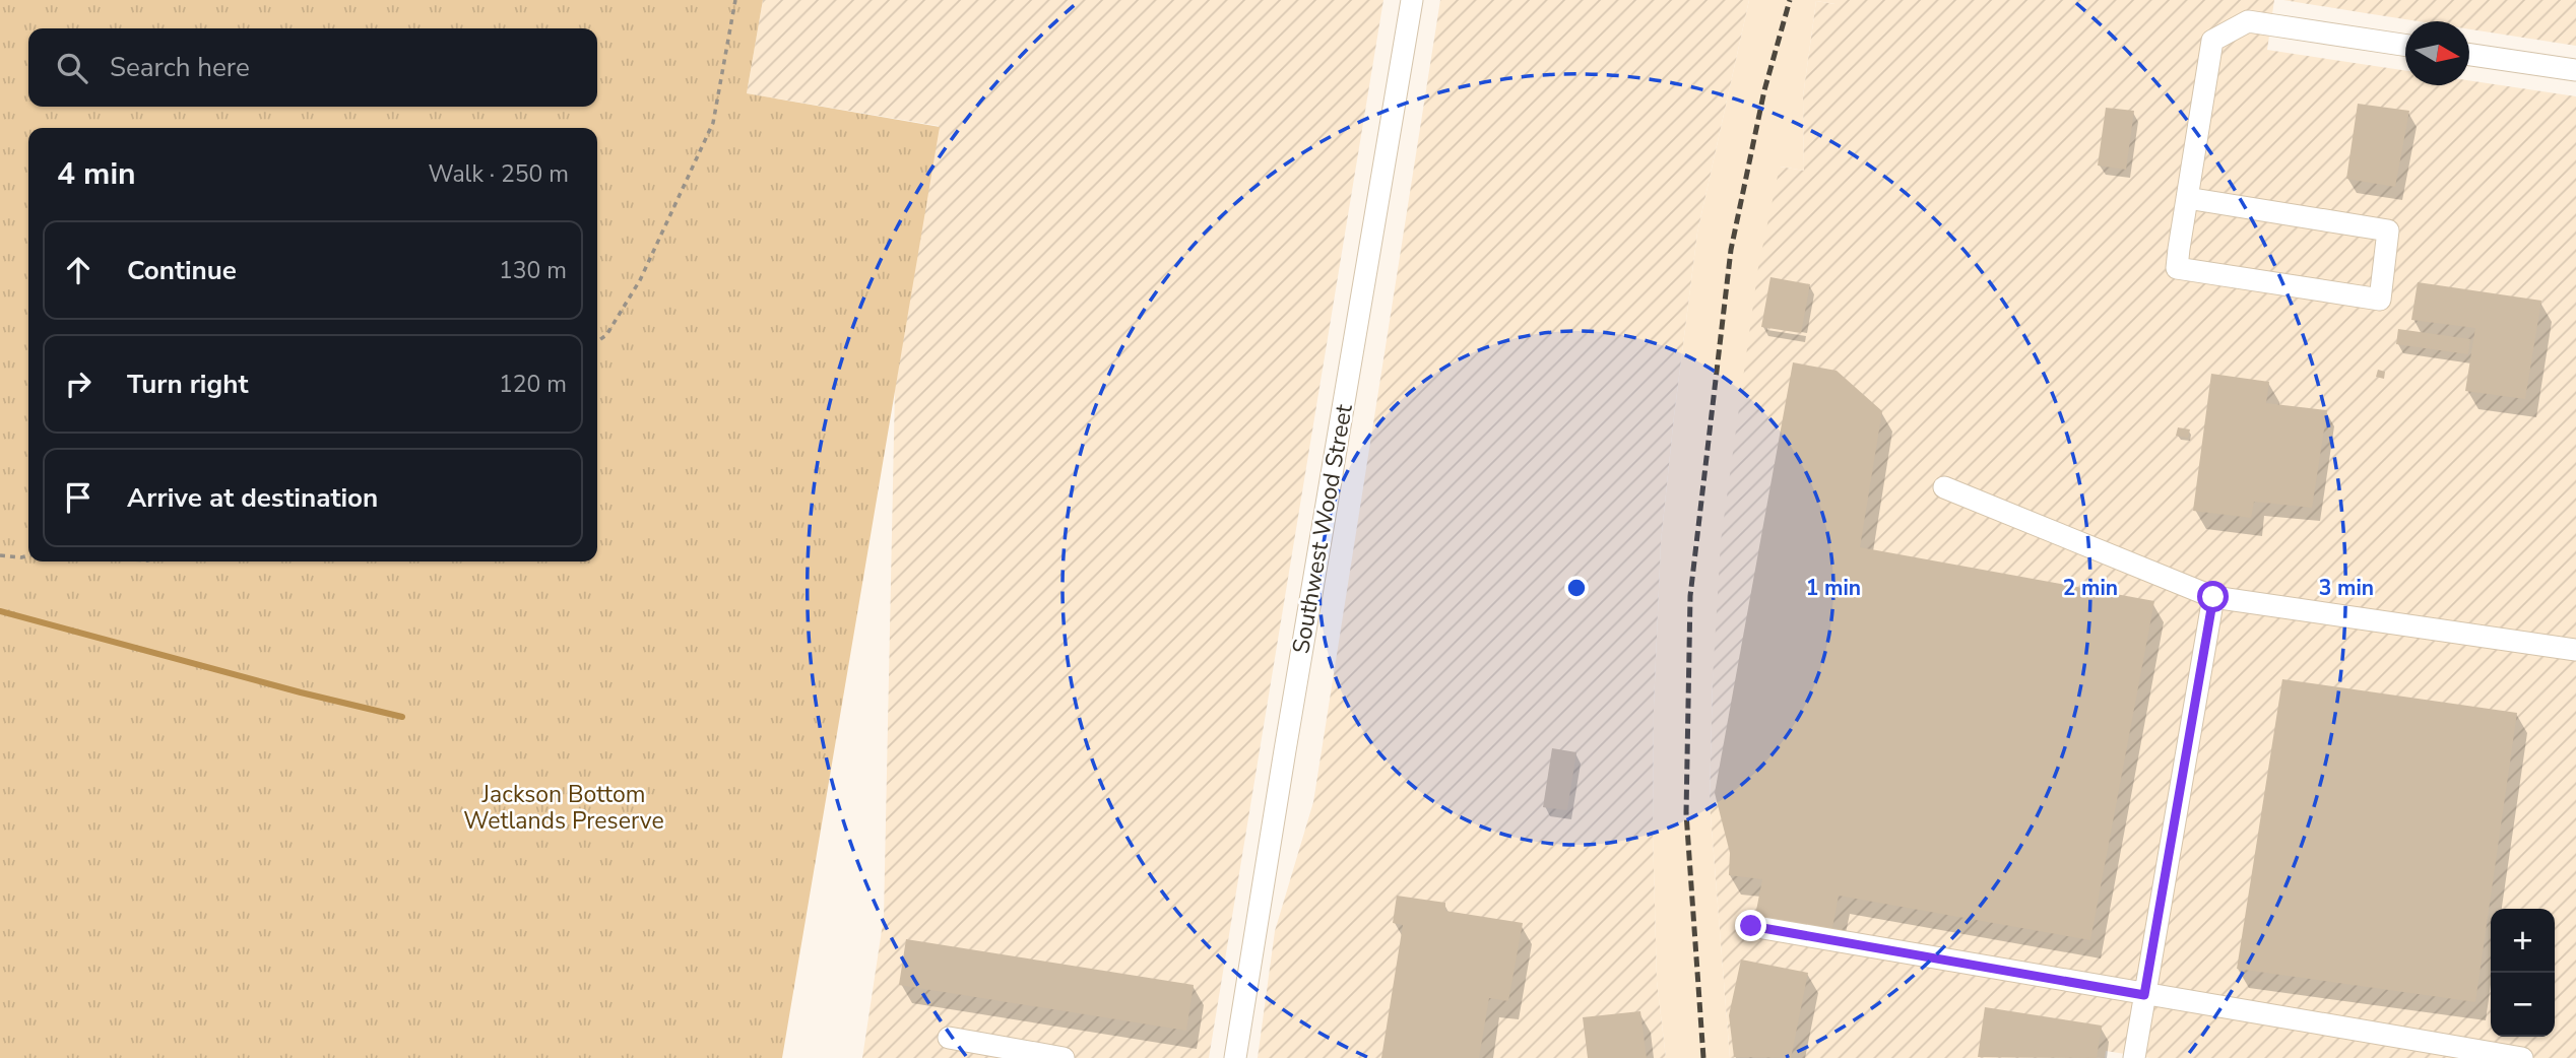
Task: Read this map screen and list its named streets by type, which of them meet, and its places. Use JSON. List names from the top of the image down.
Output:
{
  "streets": {
    "street": ["Southwest Wood Street"]
  },
  "parks": ["Jackson Bottom Wetlands Preserve"],
  "north": "right",
  "page": {
    "search": "Search here",
    "heading": ["4 min", "Walk · 250 m"],
    "list": [
      ["Continue", "130 m"],
      ["Turn right", "120 m"],
      "Arrive at destination"
    ],
    "map_buttons": ["+", "−"]
  },
  "rings": ["1 min", "2 min", "3 min"]
}
